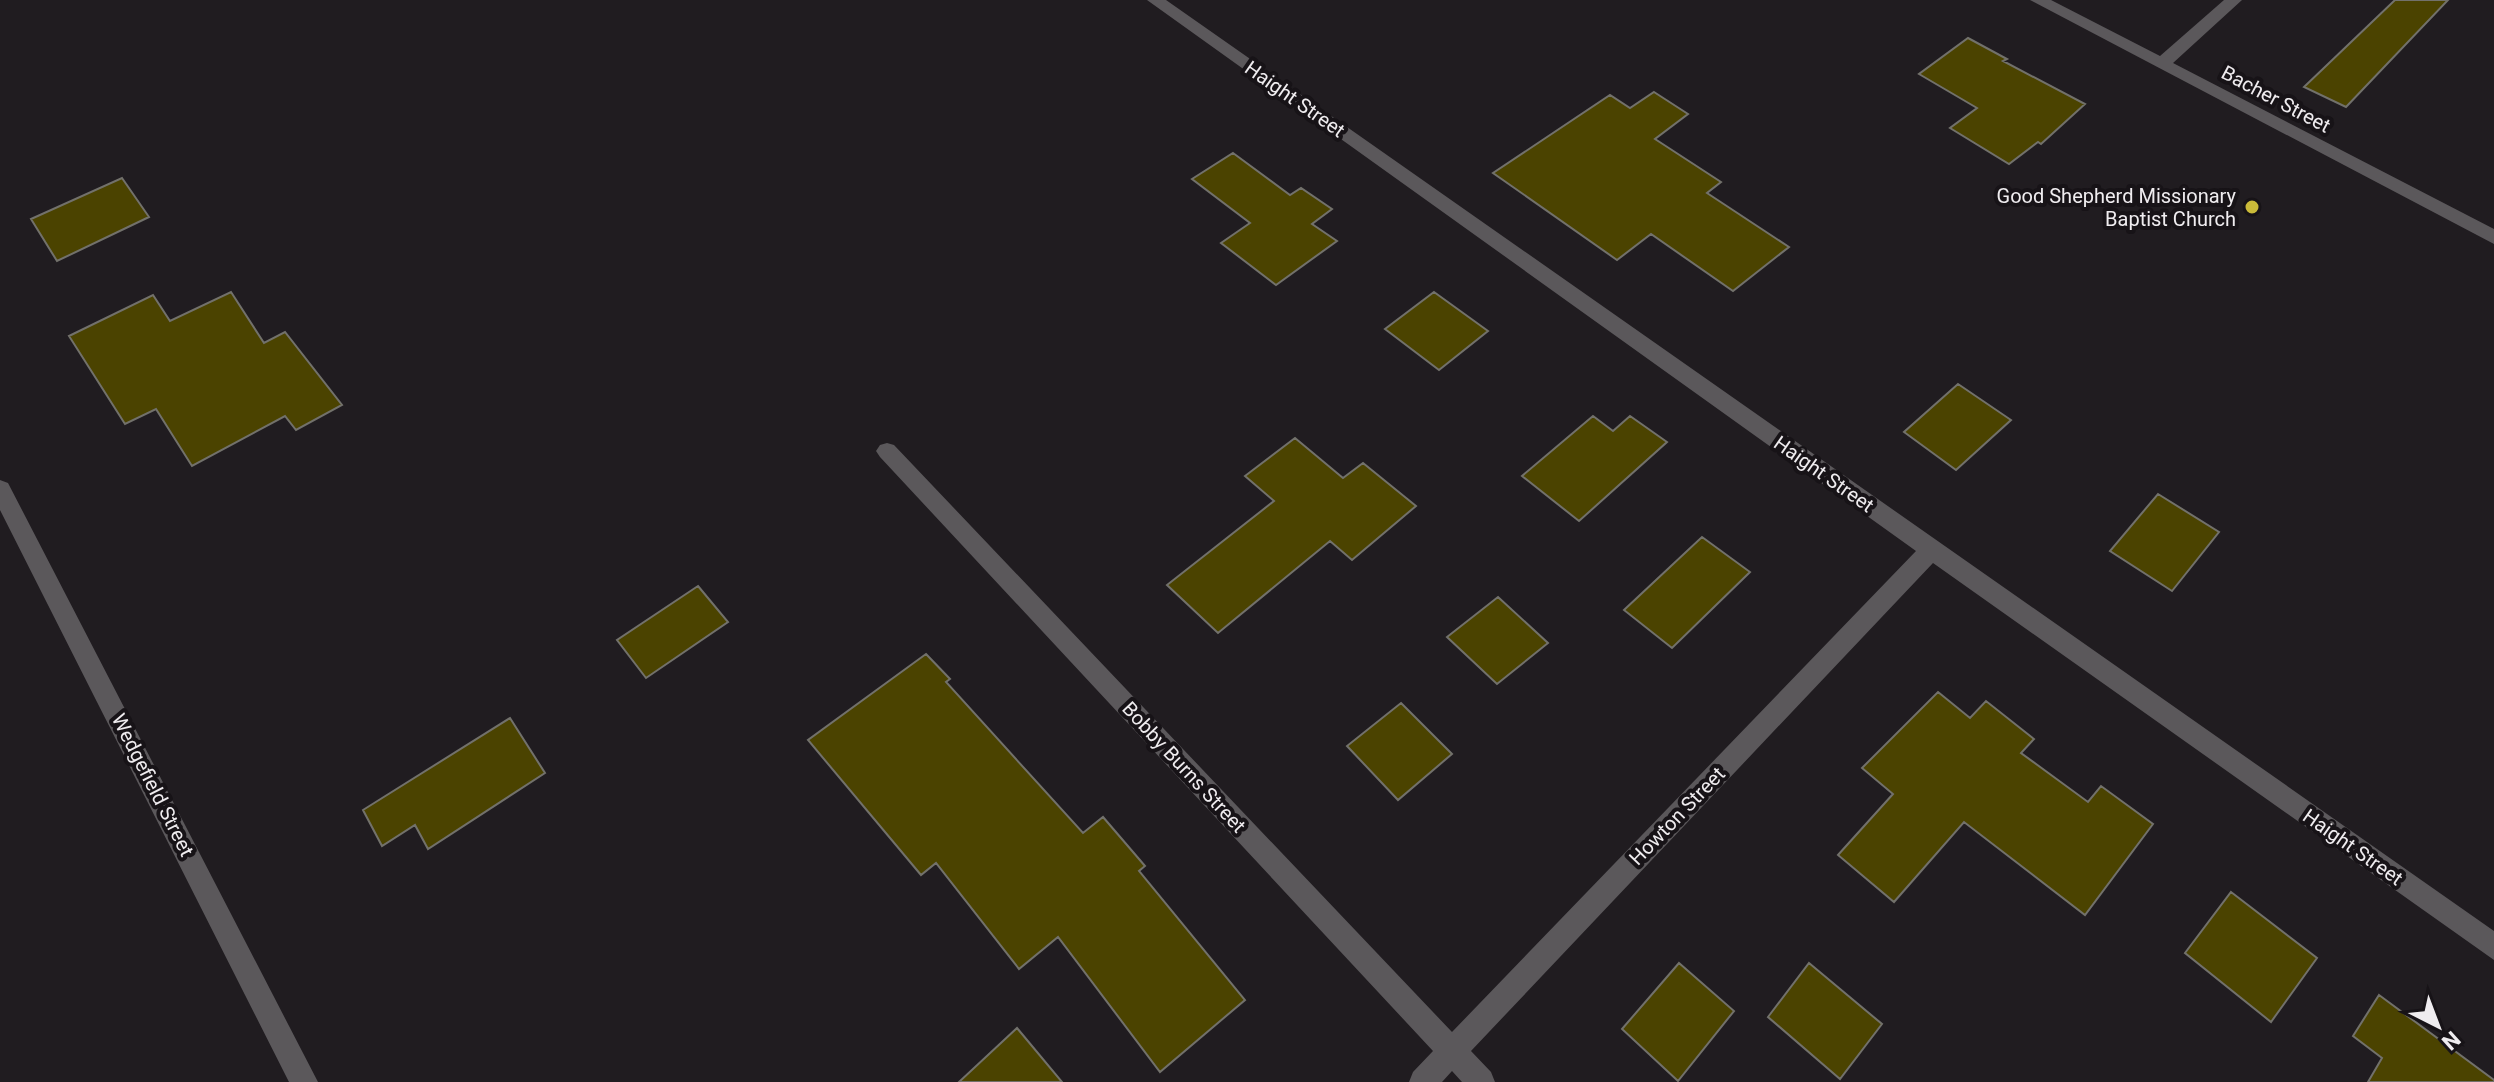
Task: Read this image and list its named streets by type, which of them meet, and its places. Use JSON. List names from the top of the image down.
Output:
{
  "streets": {
    "street": [
      "Haight Street",
      "Bacher Street",
      "Bobby Burns Street",
      "Wedgefield Street",
      "Howton Street"
    ]
  },
  "crossings": [
    ["Haight Street", "Howton Street"],
    ["Bobby Burns Street", "Howton Street"]
  ],
  "places": ["Good Shepherd Missionary Baptist Church"],
  "north": "bottom right"
}
